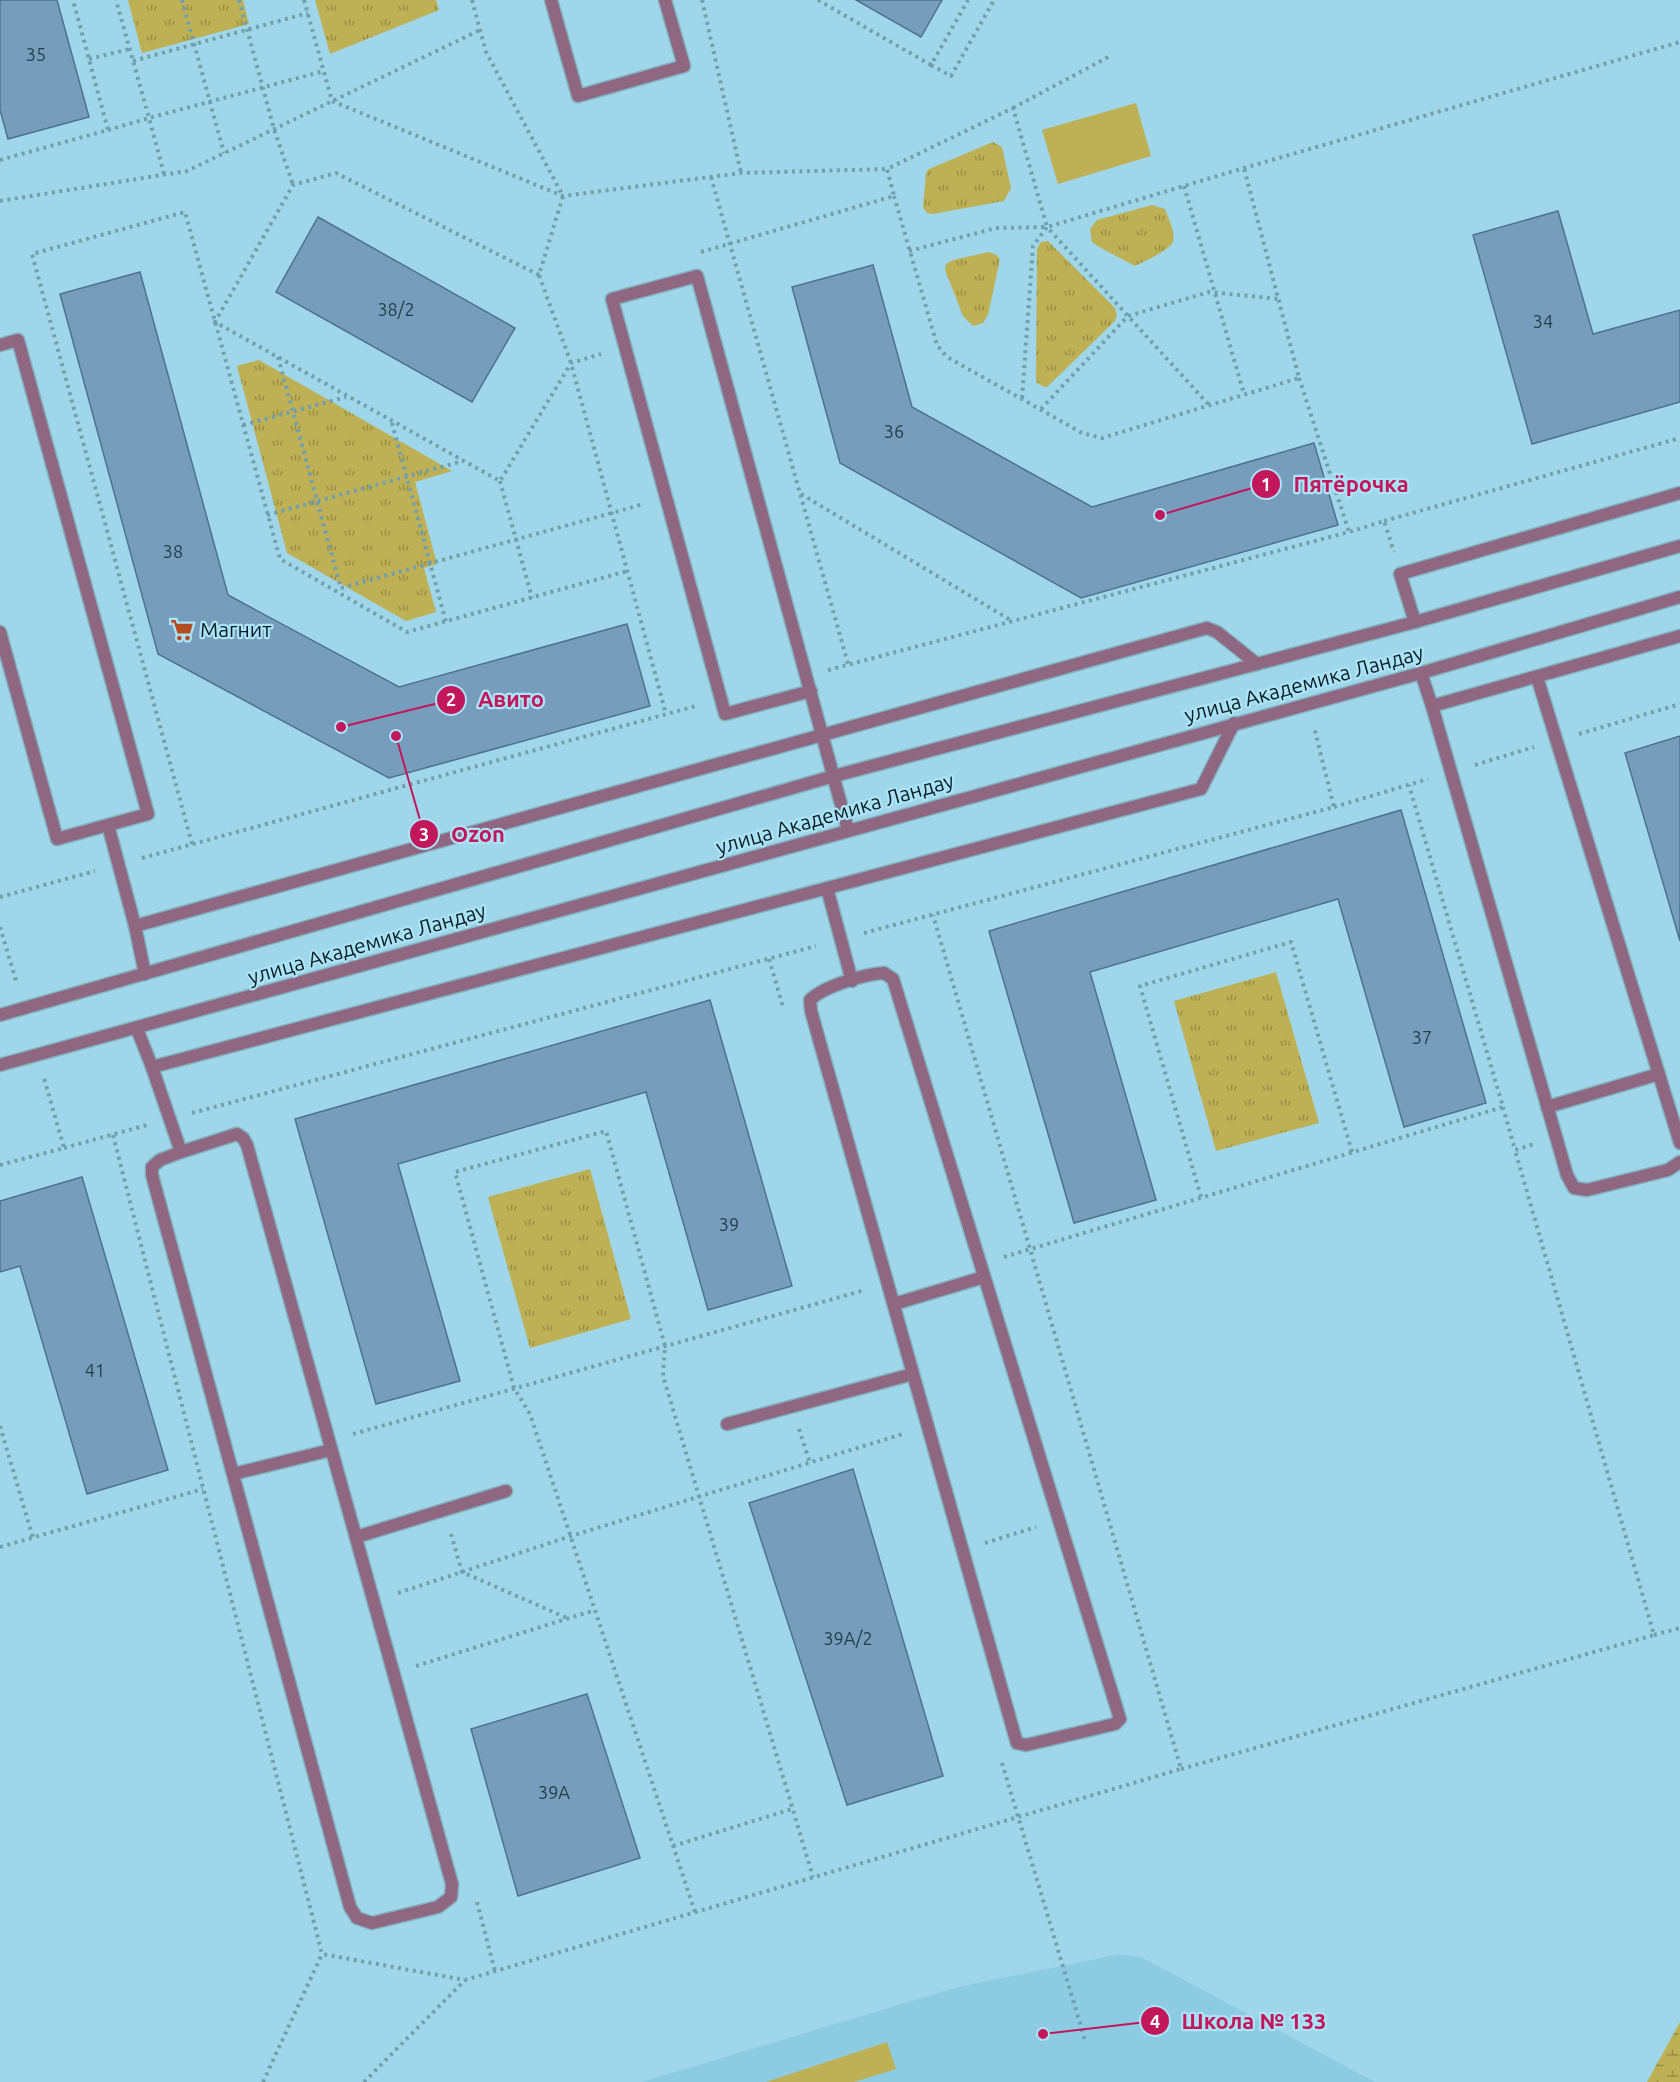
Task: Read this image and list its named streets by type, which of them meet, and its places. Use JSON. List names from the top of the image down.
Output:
{
  "streets": {
    "street": ["улица Академика Ландау"]
  },
  "places": {
    "other": [
      "Пятёрочка",
      "Авито",
      "Ozon",
      "Школа № 133"
    ],
    "supermarket": ["Магнит"]
  },
  "house_numbers": [
    "35",
    "38/2",
    "34",
    "36",
    "38",
    "37",
    "39",
    "41",
    "39А/2",
    "39А"
  ]
}
